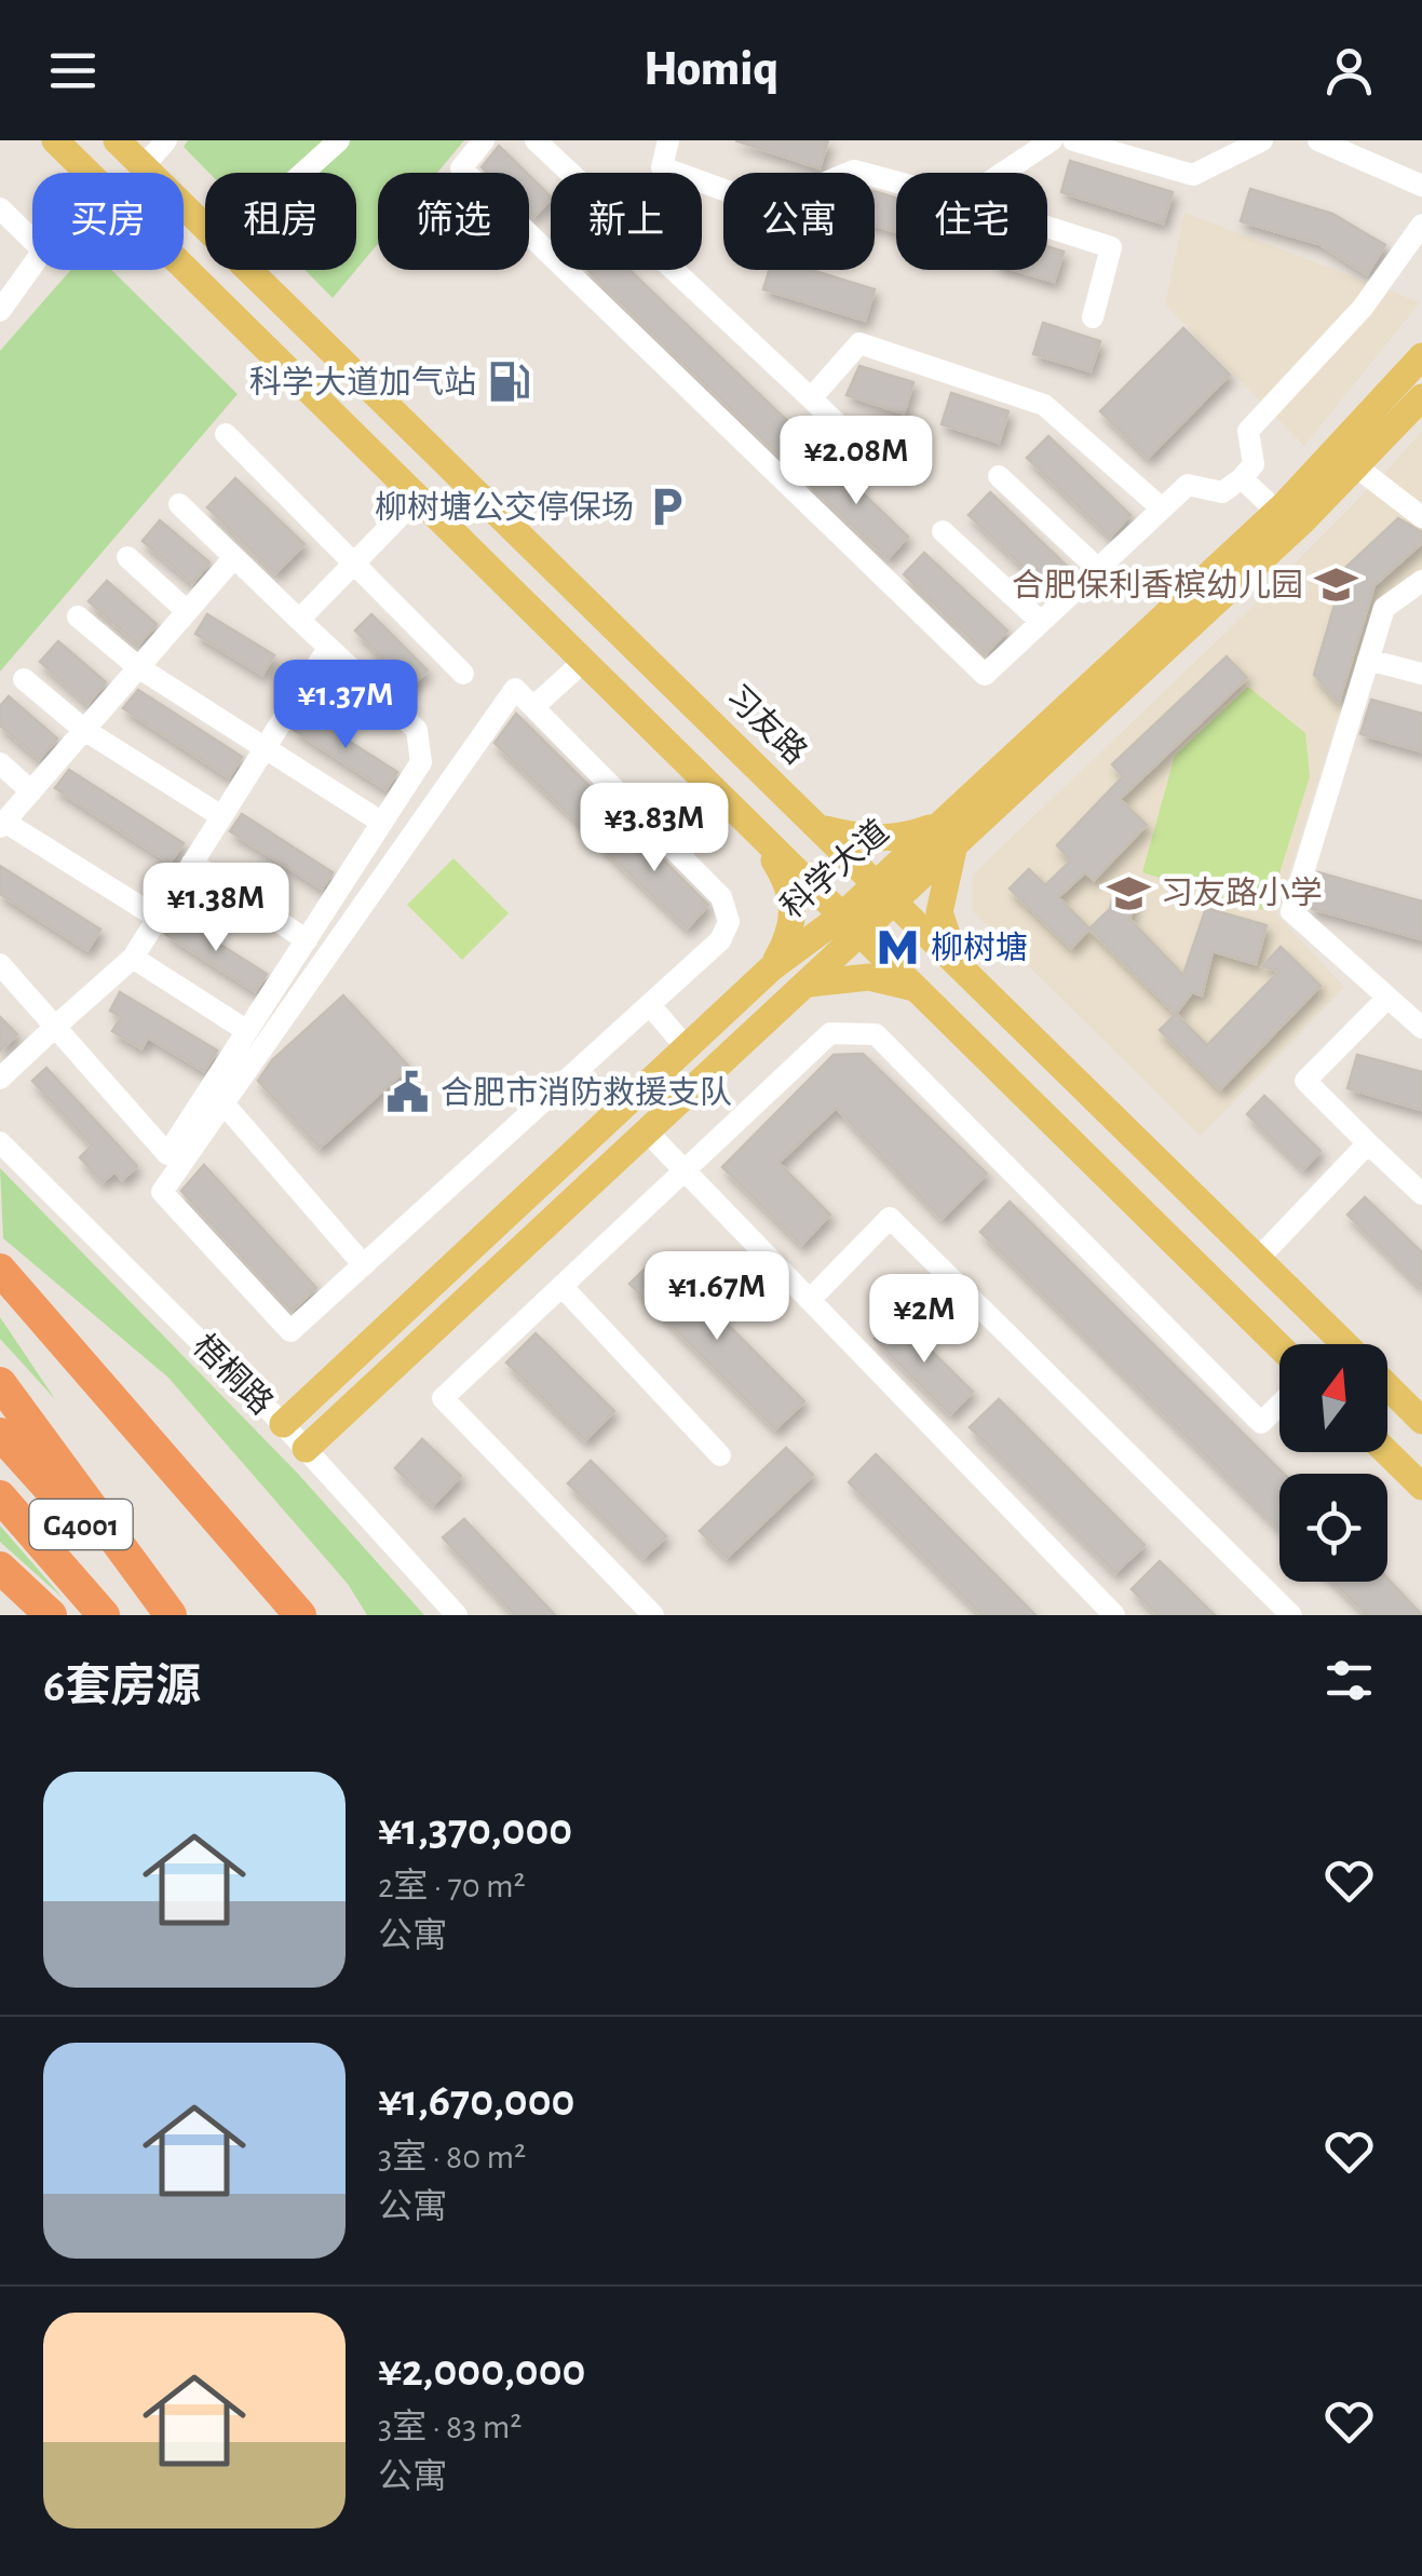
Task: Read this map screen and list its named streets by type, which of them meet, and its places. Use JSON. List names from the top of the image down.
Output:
{
  "streets": {
    "highway": ["G4001"],
    "main road": ["习友路", "科学大道"],
    "street": ["梧桐路"]
  },
  "crossings": [
    ["习友路", "科学大道"],
    ["科学大道", "梧桐路"]
  ],
  "places": {
    "fuel station": ["科学大道加气站"],
    "parking": ["柳树塘公交停保场"],
    "school or university": ["合肥保利香槟幼儿园", "习友路小学"],
    "metro station": ["柳树塘"],
    "public building": ["合肥市消防救援支队"]
  },
  "north": "top",
  "page": {
    "header": "Homiq",
    "chip": [
      "买房",
      "租房",
      "筛选",
      "新上",
      "公寓",
      "住宅"
    ],
    "price": [
      "¥2.08M",
      "¥1.37M",
      "¥3.83M",
      "¥1.38M",
      "¥1.67M",
      "¥2M"
    ],
    "heading": "6套房源",
    "list": [
      {
        "name": "¥1,370,000",
        "note": "2室 · 70 m² · 公寓"
      },
      {
        "name": "¥1,670,000",
        "note": "3室 · 80 m² · 公寓"
      },
      {
        "name": "¥2,000,000",
        "note": "3室 · 83 m² · 公寓"
      }
    ]
  }
}
